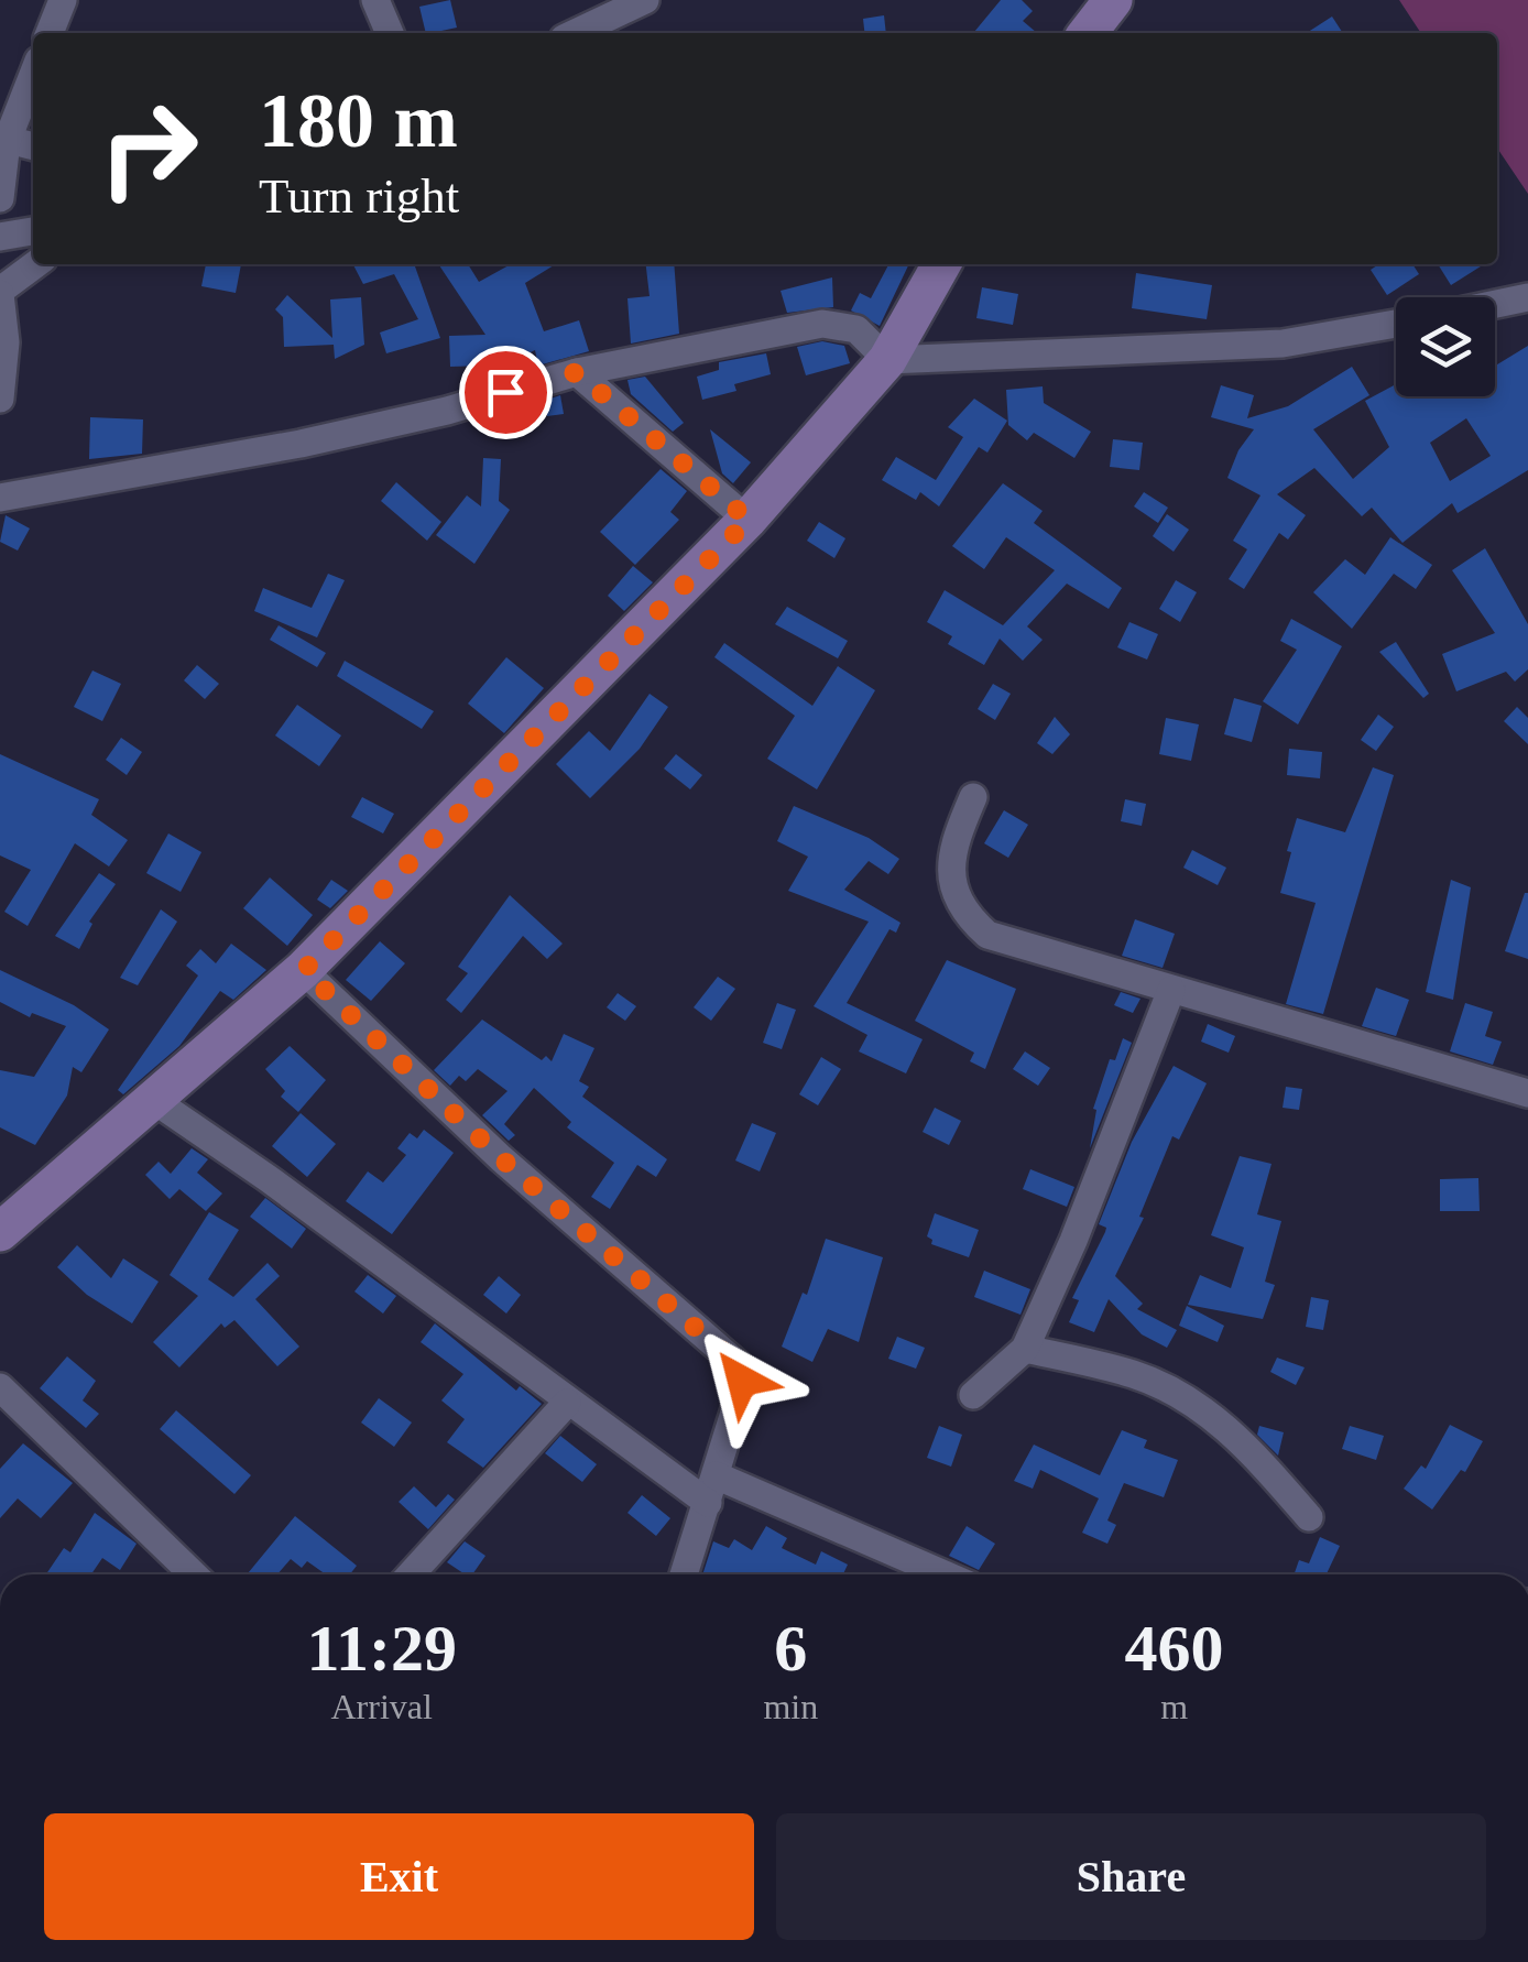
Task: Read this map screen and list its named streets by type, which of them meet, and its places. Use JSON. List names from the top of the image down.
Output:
{
  "page": {
    "turn": ["180 m", "Turn right"],
    "eta": [
      "11:29",
      "Arrival",
      "6",
      "min",
      "460",
      "m"
    ],
    "buttons": ["Exit", "Share"]
  }
}
